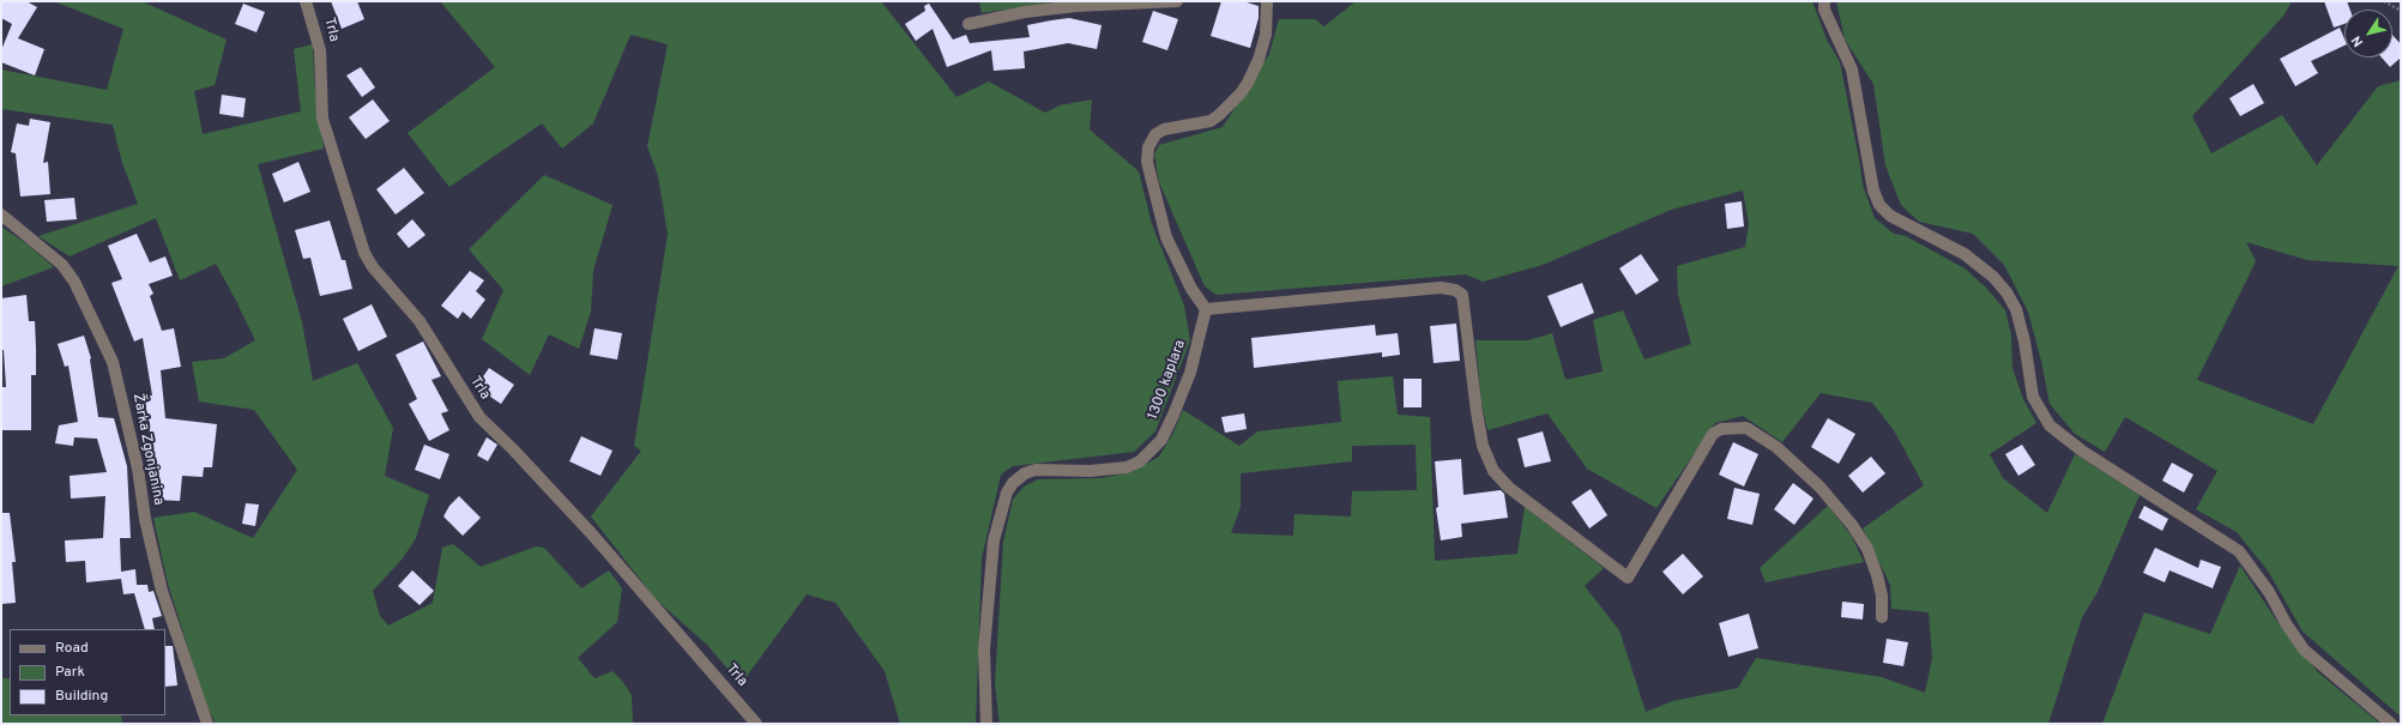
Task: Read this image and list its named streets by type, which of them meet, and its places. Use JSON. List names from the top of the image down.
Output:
{
  "streets": {
    "street": ["Trla", "1300 kaplara", "Žarka Zgonjanina"]
  },
  "legend": ["Road", "Park", "Building"],
  "north": "bottom left"
}
